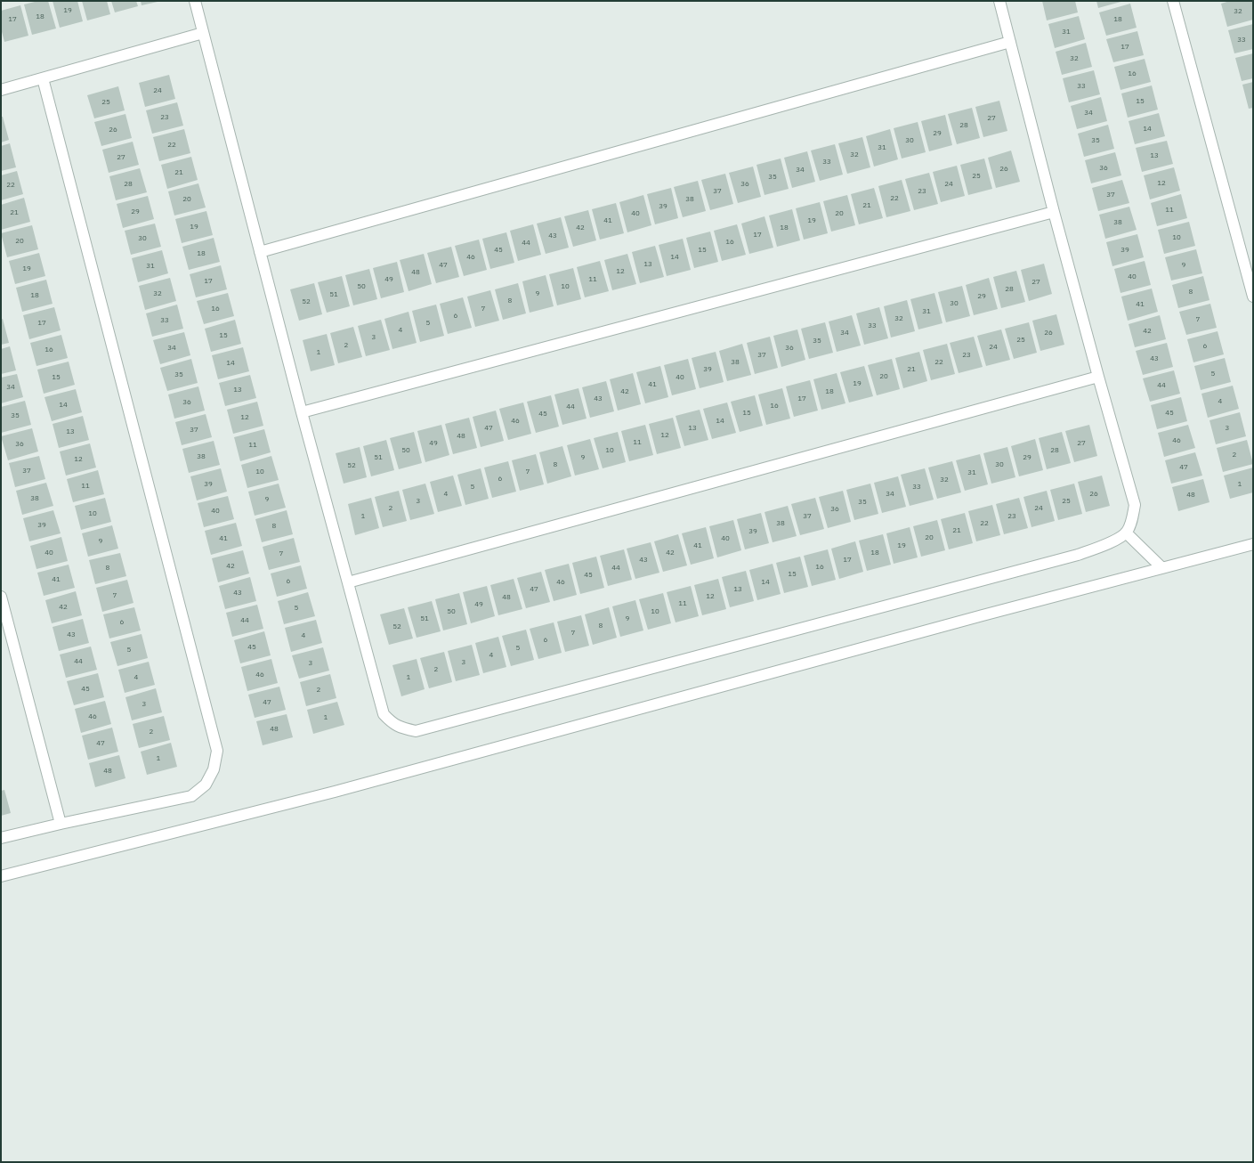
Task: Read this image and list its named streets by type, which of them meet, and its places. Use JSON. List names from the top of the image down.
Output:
{
  "house_numbers": [
    "19",
    "32",
    "18",
    "17",
    "18",
    "31",
    "33",
    "17",
    "32",
    "16",
    "33",
    "24",
    "15",
    "25",
    "34",
    "23",
    "27",
    "28",
    "14",
    "26",
    "29",
    "30",
    "35",
    "22",
    "31",
    "32",
    "13",
    "27",
    "33",
    "36",
    "26",
    "34",
    "21",
    "25",
    "35",
    "12",
    "28",
    "36",
    "24",
    "22",
    "37",
    "23",
    "37",
    "22",
    "20",
    "38",
    "21",
    "39",
    "11",
    "29",
    "21",
    "40",
    "20",
    "41",
    "19",
    "38",
    "19",
    "42",
    "18",
    "17",
    "43",
    "10",
    "30",
    "20",
    "16",
    "44",
    "45",
    "15",
    "39",
    "18",
    "46",
    "14",
    "13",
    "47",
    "9",
    "31",
    "19",
    "12",
    "48",
    "40",
    "49",
    "11",
    "17",
    "27",
    "50",
    "10",
    "28",
    "8",
    "32",
    "9",
    "51",
    "18",
    "29",
    "8",
    "52",
    "30",
    "41",
    "16",
    "7",
    "31",
    "6",
    "32",
    "7",
    "33",
    "17",
    "5",
    "33",
    "4",
    "42",
    "34",
    "26",
    "15",
    "3",
    "25",
    "35",
    "2",
    "6",
    "24",
    "34",
    "36",
    "16",
    "1",
    "37",
    "23",
    "43",
    "38",
    "22",
    "14",
    "39",
    "21",
    "5",
    "35",
    "20",
    "15",
    "40",
    "19",
    "41",
    "44",
    "34",
    "13",
    "42",
    "18",
    "43",
    "17",
    "4",
    "36",
    "14",
    "16",
    "44",
    "15",
    "45",
    "45",
    "35",
    "12",
    "46",
    "14",
    "47",
    "13",
    "3",
    "37",
    "13",
    "12",
    "48",
    "46",
    "11",
    "49",
    "27",
    "36",
    "11",
    "50",
    "10",
    "28",
    "2",
    "38",
    "51",
    "9",
    "29",
    "12",
    "8",
    "30",
    "52",
    "47",
    "37",
    "10",
    "7",
    "31",
    "6",
    "32",
    "39",
    "1",
    "11",
    "5",
    "33",
    "4",
    "34",
    "26",
    "48",
    "38",
    "9",
    "3",
    "25",
    "35",
    "2",
    "24",
    "36",
    "40",
    "10",
    "1",
    "37",
    "23",
    "38",
    "22",
    "39",
    "8",
    "21",
    "39",
    "20",
    "41",
    "40",
    "9",
    "41",
    "19",
    "40",
    "42",
    "18",
    "7",
    "43",
    "17",
    "42",
    "16",
    "8",
    "44",
    "15",
    "45",
    "41",
    "6",
    "46",
    "14",
    "47",
    "13",
    "43",
    "7",
    "12",
    "48",
    "11",
    "49",
    "42",
    "5",
    "50",
    "10",
    "51",
    "9",
    "44",
    "6",
    "8",
    "52",
    "7",
    "43",
    "4",
    "6",
    "45",
    "5",
    "5",
    "4",
    "44",
    "3",
    "3",
    "2",
    "46",
    "4",
    "1",
    "45",
    "2",
    "47",
    "3",
    "46",
    "1",
    "48",
    "2",
    "47",
    "1",
    "48"
  ]
}
